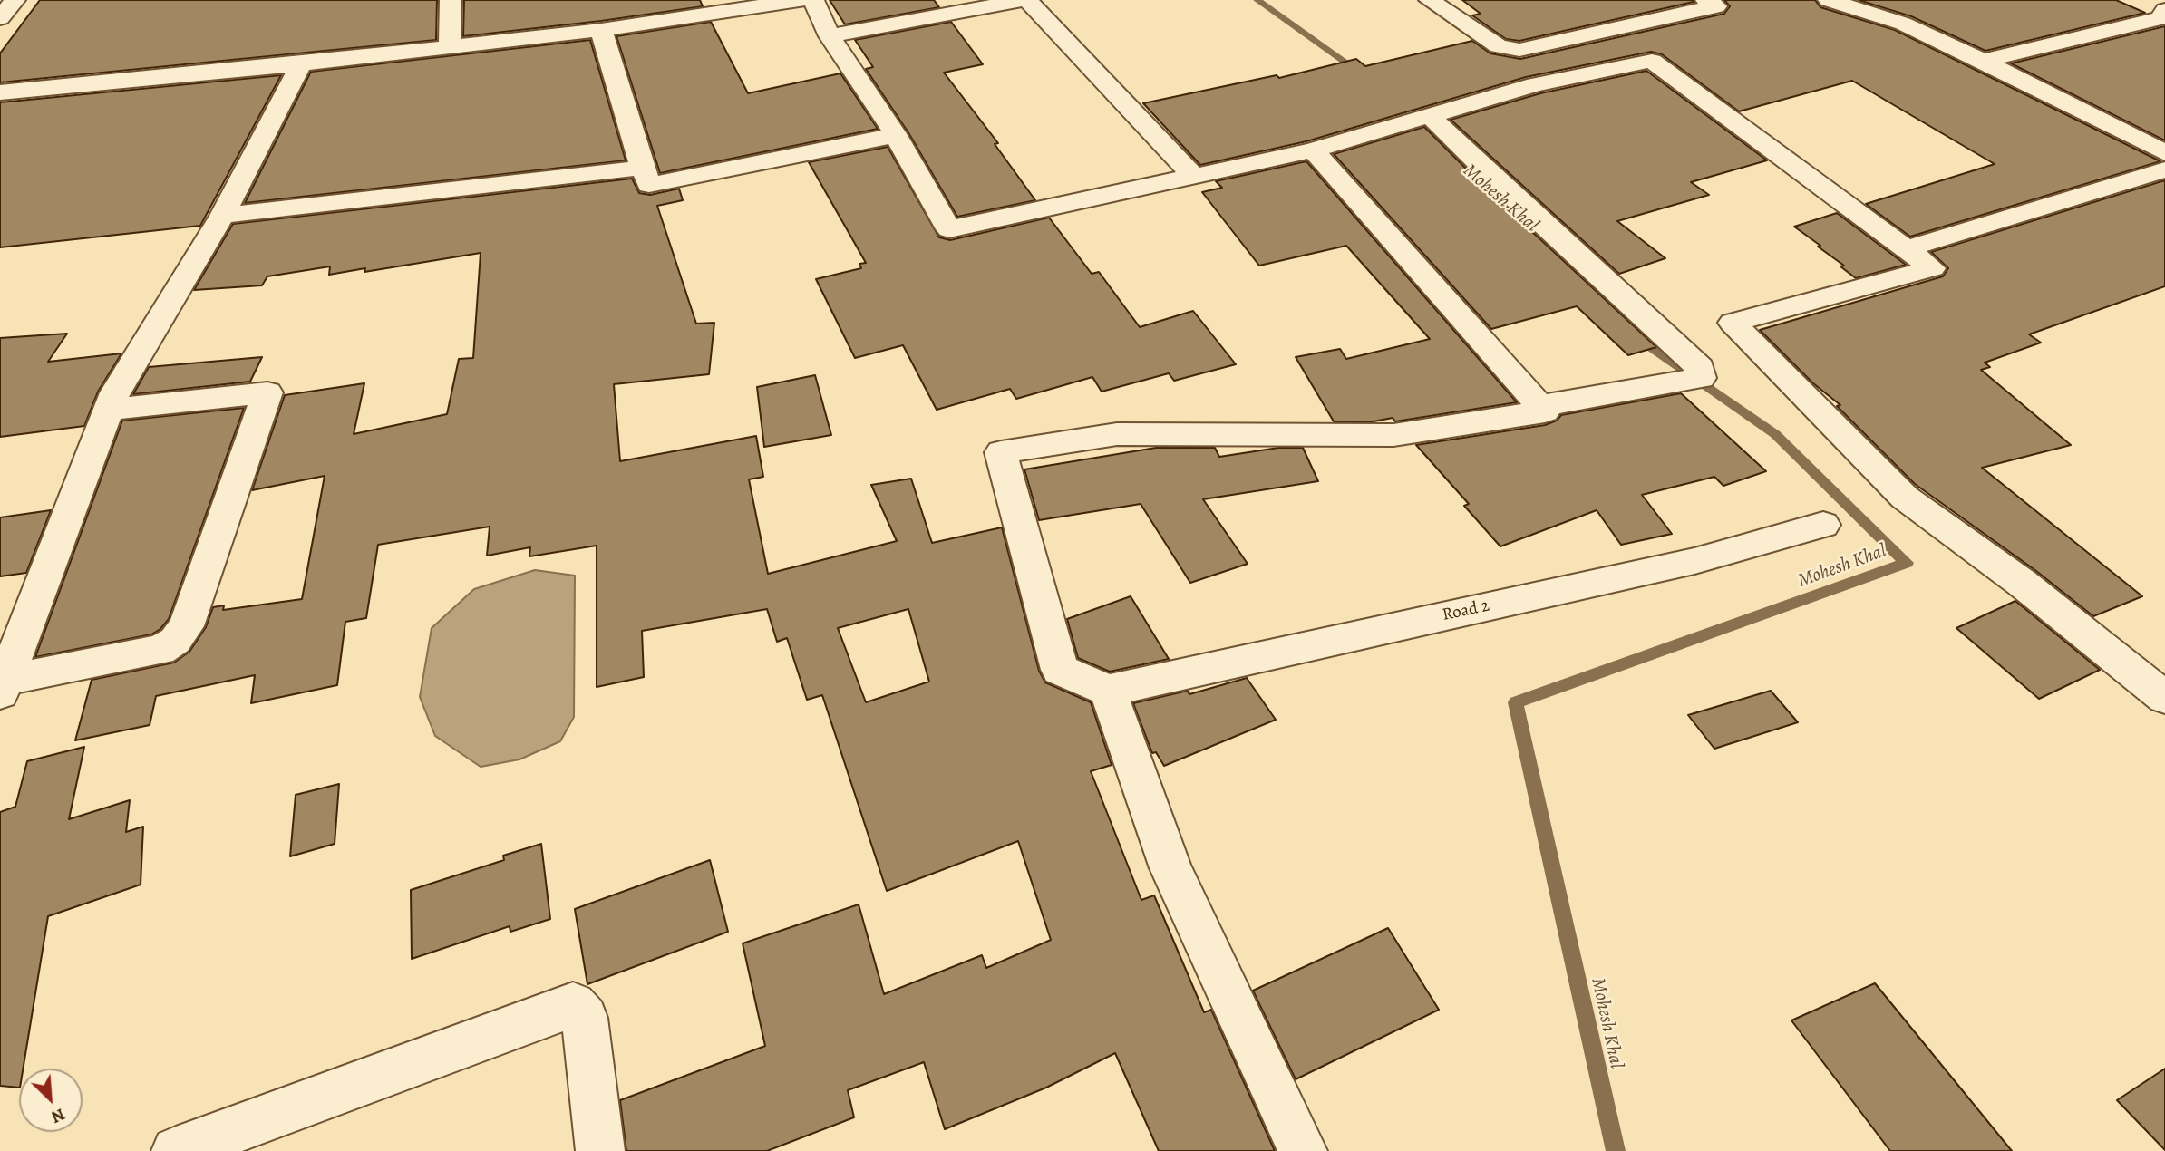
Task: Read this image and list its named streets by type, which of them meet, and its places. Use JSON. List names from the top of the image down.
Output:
{
  "streets": {
    "street": ["Road 2"]
  },
  "water": ["Mohesh Khal"],
  "north": "bottom right"
}
